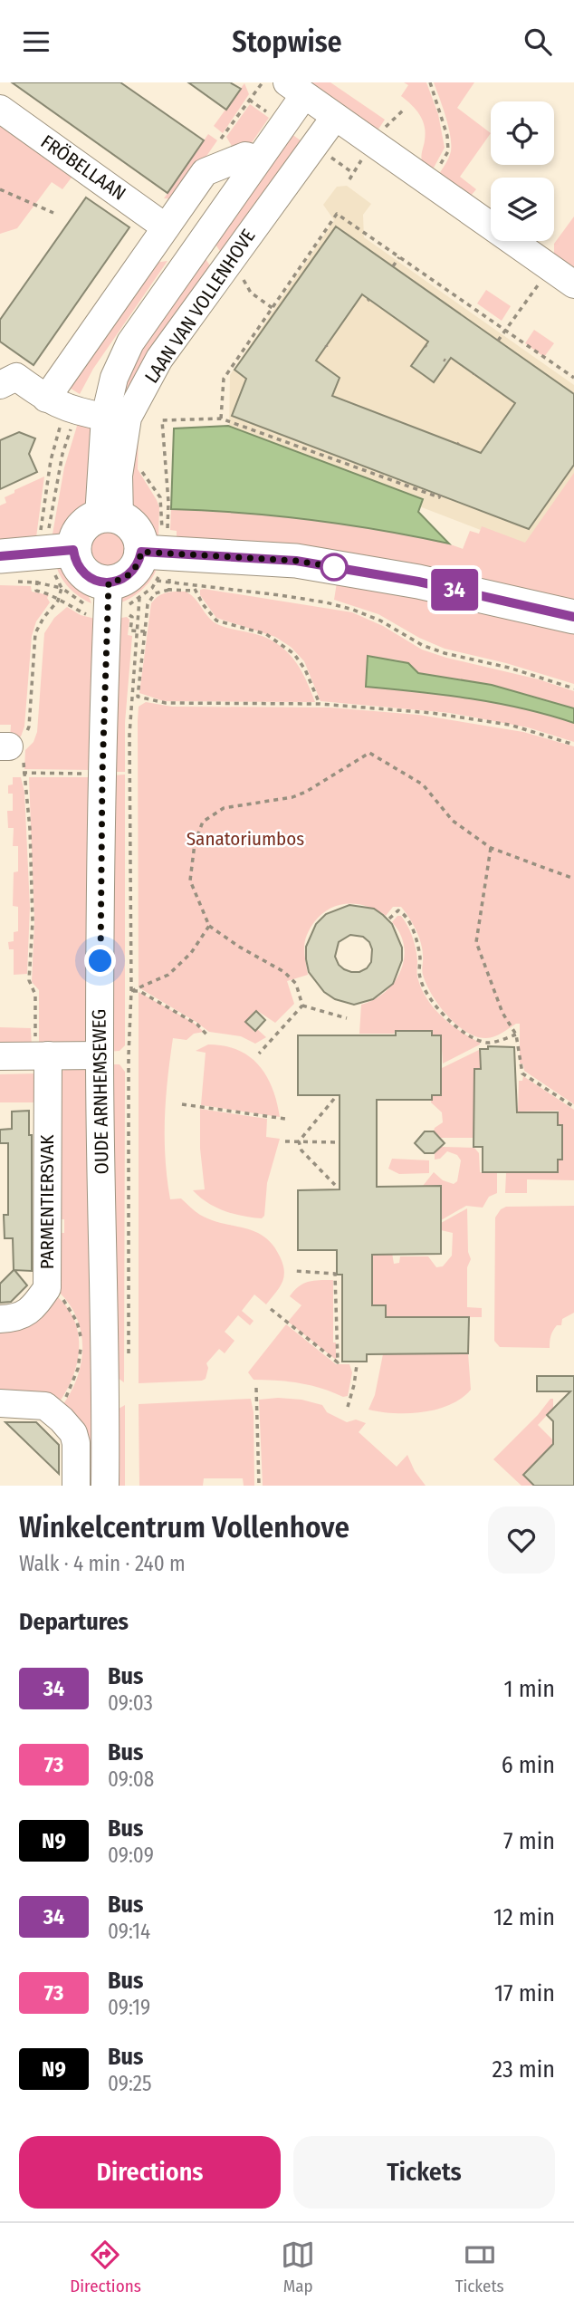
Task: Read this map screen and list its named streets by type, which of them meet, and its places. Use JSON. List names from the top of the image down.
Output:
{
  "streets": {
    "street": [
      "FRÖBELLAAN",
      "LAAN VAN VOLLENHOVE",
      "OUDE ARNHEMSEWEG",
      "PARMENTIERSVAK"
    ]
  },
  "parks": ["Sanatoriumbos"],
  "lines": ["bus line 34"],
  "page": {
    "header": "Stopwise",
    "on_map": "34",
    "heading": [
      ["Winkelcentrum Vollenhove", "Walk · 4 min · 240 m"],
      "Departures"
    ],
    "list": [
      {
        "mark": "34",
        "name": "Bus",
        "note": "09:03",
        "value": "1 min"
      },
      {
        "mark": "73",
        "name": "Bus",
        "note": "09:08",
        "value": "6 min"
      },
      {
        "mark": "N9",
        "name": "Bus",
        "note": "09:09",
        "value": "7 min"
      },
      {
        "mark": "34",
        "name": "Bus",
        "note": "09:14",
        "value": "12 min"
      },
      {
        "mark": "73",
        "name": "Bus",
        "note": "09:19",
        "value": "17 min"
      },
      {
        "mark": "N9",
        "name": "Bus",
        "note": "09:25",
        "value": "23 min"
      }
    ],
    "buttons": ["Directions", "Tickets"],
    "tabs": ["Directions", "Map", "Tickets"]
  }
}
